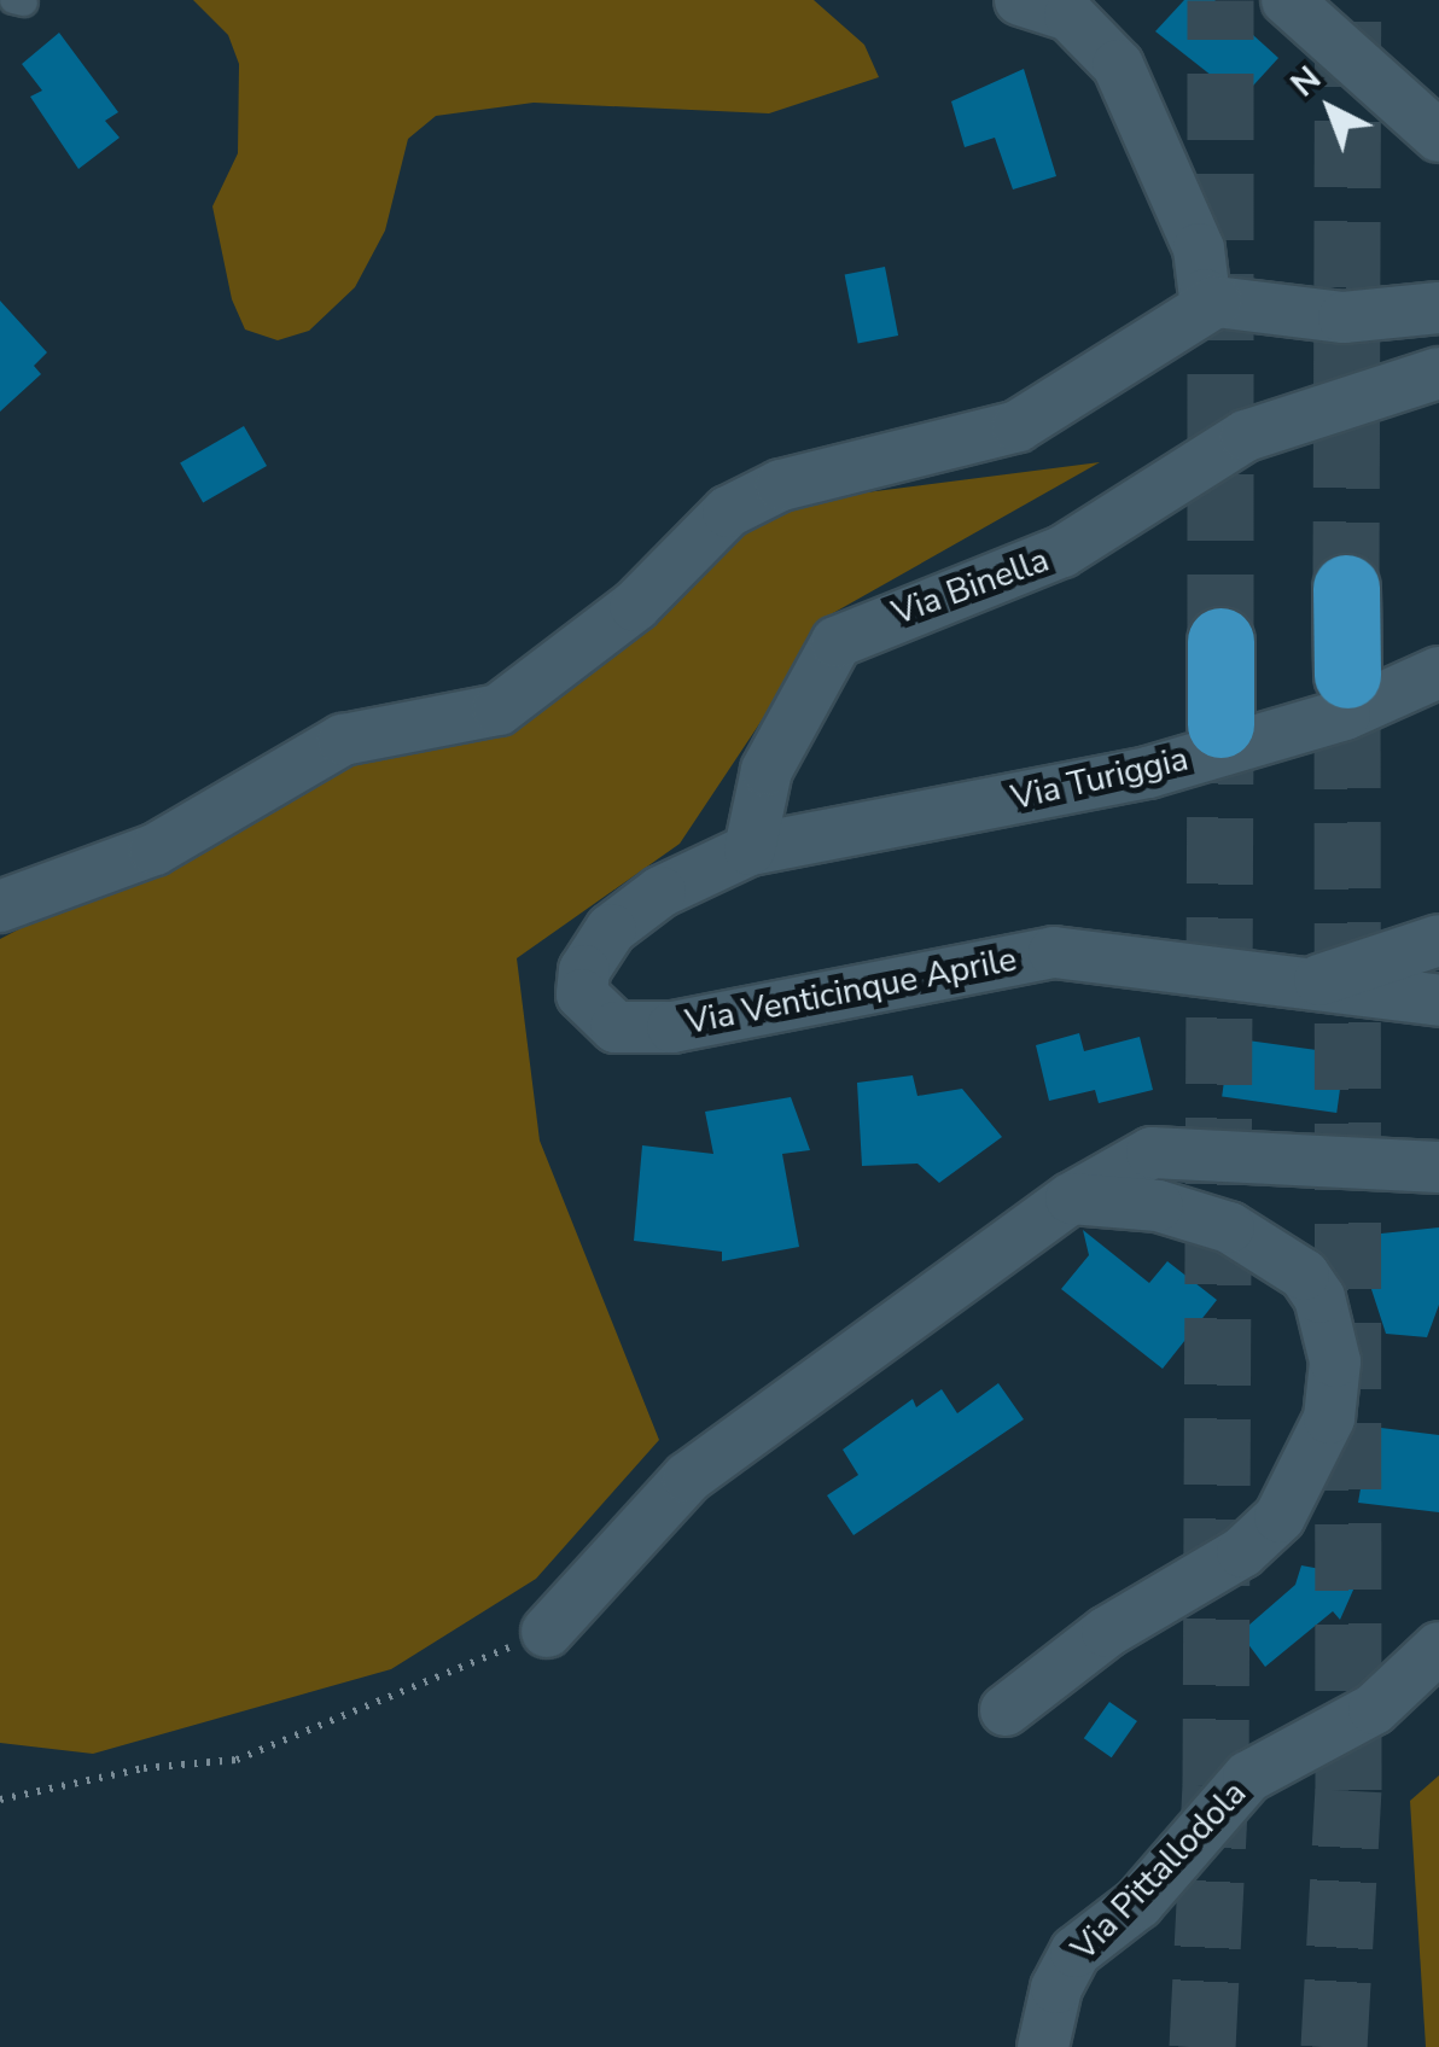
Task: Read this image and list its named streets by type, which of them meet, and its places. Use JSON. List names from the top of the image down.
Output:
{
  "streets": {
    "street": [
      "Via Binella",
      "Via Turiggia",
      "Via Venticinque Aprile",
      "Via Pittallodola"
    ]
  },
  "crossings": [
    ["Via Binella", "Via Turiggia"],
    ["Via Binella", "Via Venticinque Aprile"],
    ["Via Turiggia", "Via Venticinque Aprile"]
  ],
  "north": "top left"
}
